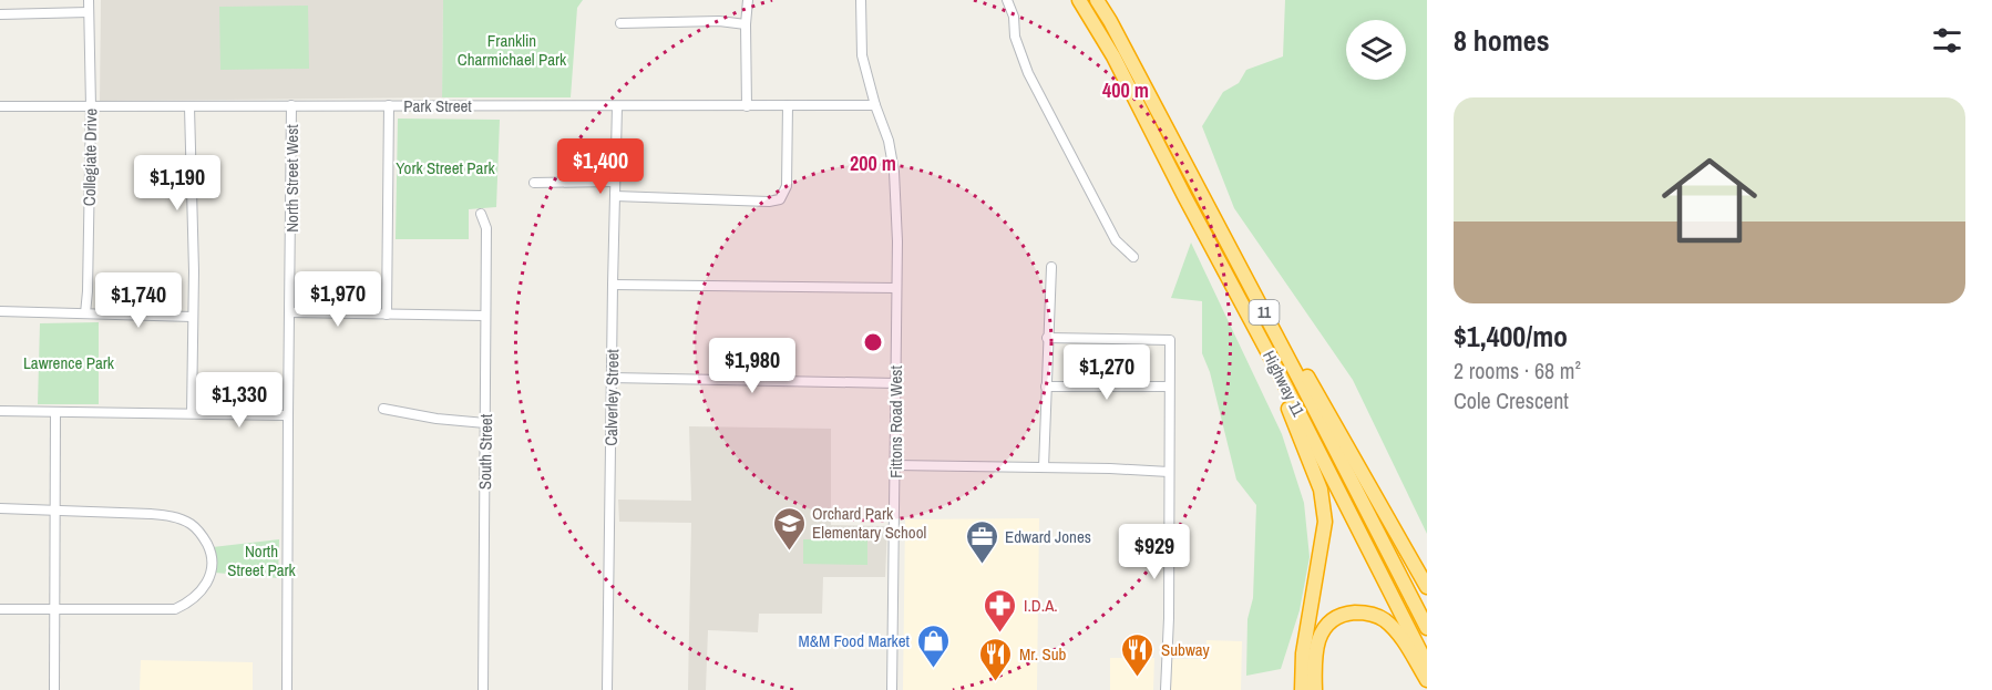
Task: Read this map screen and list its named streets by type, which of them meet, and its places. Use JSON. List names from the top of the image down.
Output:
{
  "streets": {
    "highway": ["11", "Highway 11"],
    "street": [
      "Park Street",
      "Collegiate Drive",
      "North Street West",
      "Calverley Street",
      "Fittons Road West",
      "South Street"
    ]
  },
  "crossings": [
    ["Park Street", "Collegiate Drive"],
    ["Park Street", "North Street West"],
    ["Park Street", "Calverley Street"],
    ["Park Street", "Fittons Road West"]
  ],
  "parks": [
    "Franklin Charmichael Park",
    "York Street Park",
    "Lawrence Park",
    "North Street Park"
  ],
  "places": {
    "school or university": ["Orchard Park Elementary School"],
    "office": ["Edward Jones"],
    "pharmacy": ["I.D.A."],
    "shop": ["M&M Food Market"],
    "restaurant": ["Subway", "Mr. Sub"]
  },
  "page": {
    "heading": "8 homes",
    "list": [
      {
        "name": "$1,400/mo",
        "note": "2 rooms · 68 m² · Cole Crescent"
      }
    ],
    "price": [
      "$1,400",
      "$1,190",
      "$1,970",
      "$1,740",
      "$1,980",
      "$1,270",
      "$1,330",
      "$929"
    ]
  },
  "rings": ["400 m", "200 m"]
}
